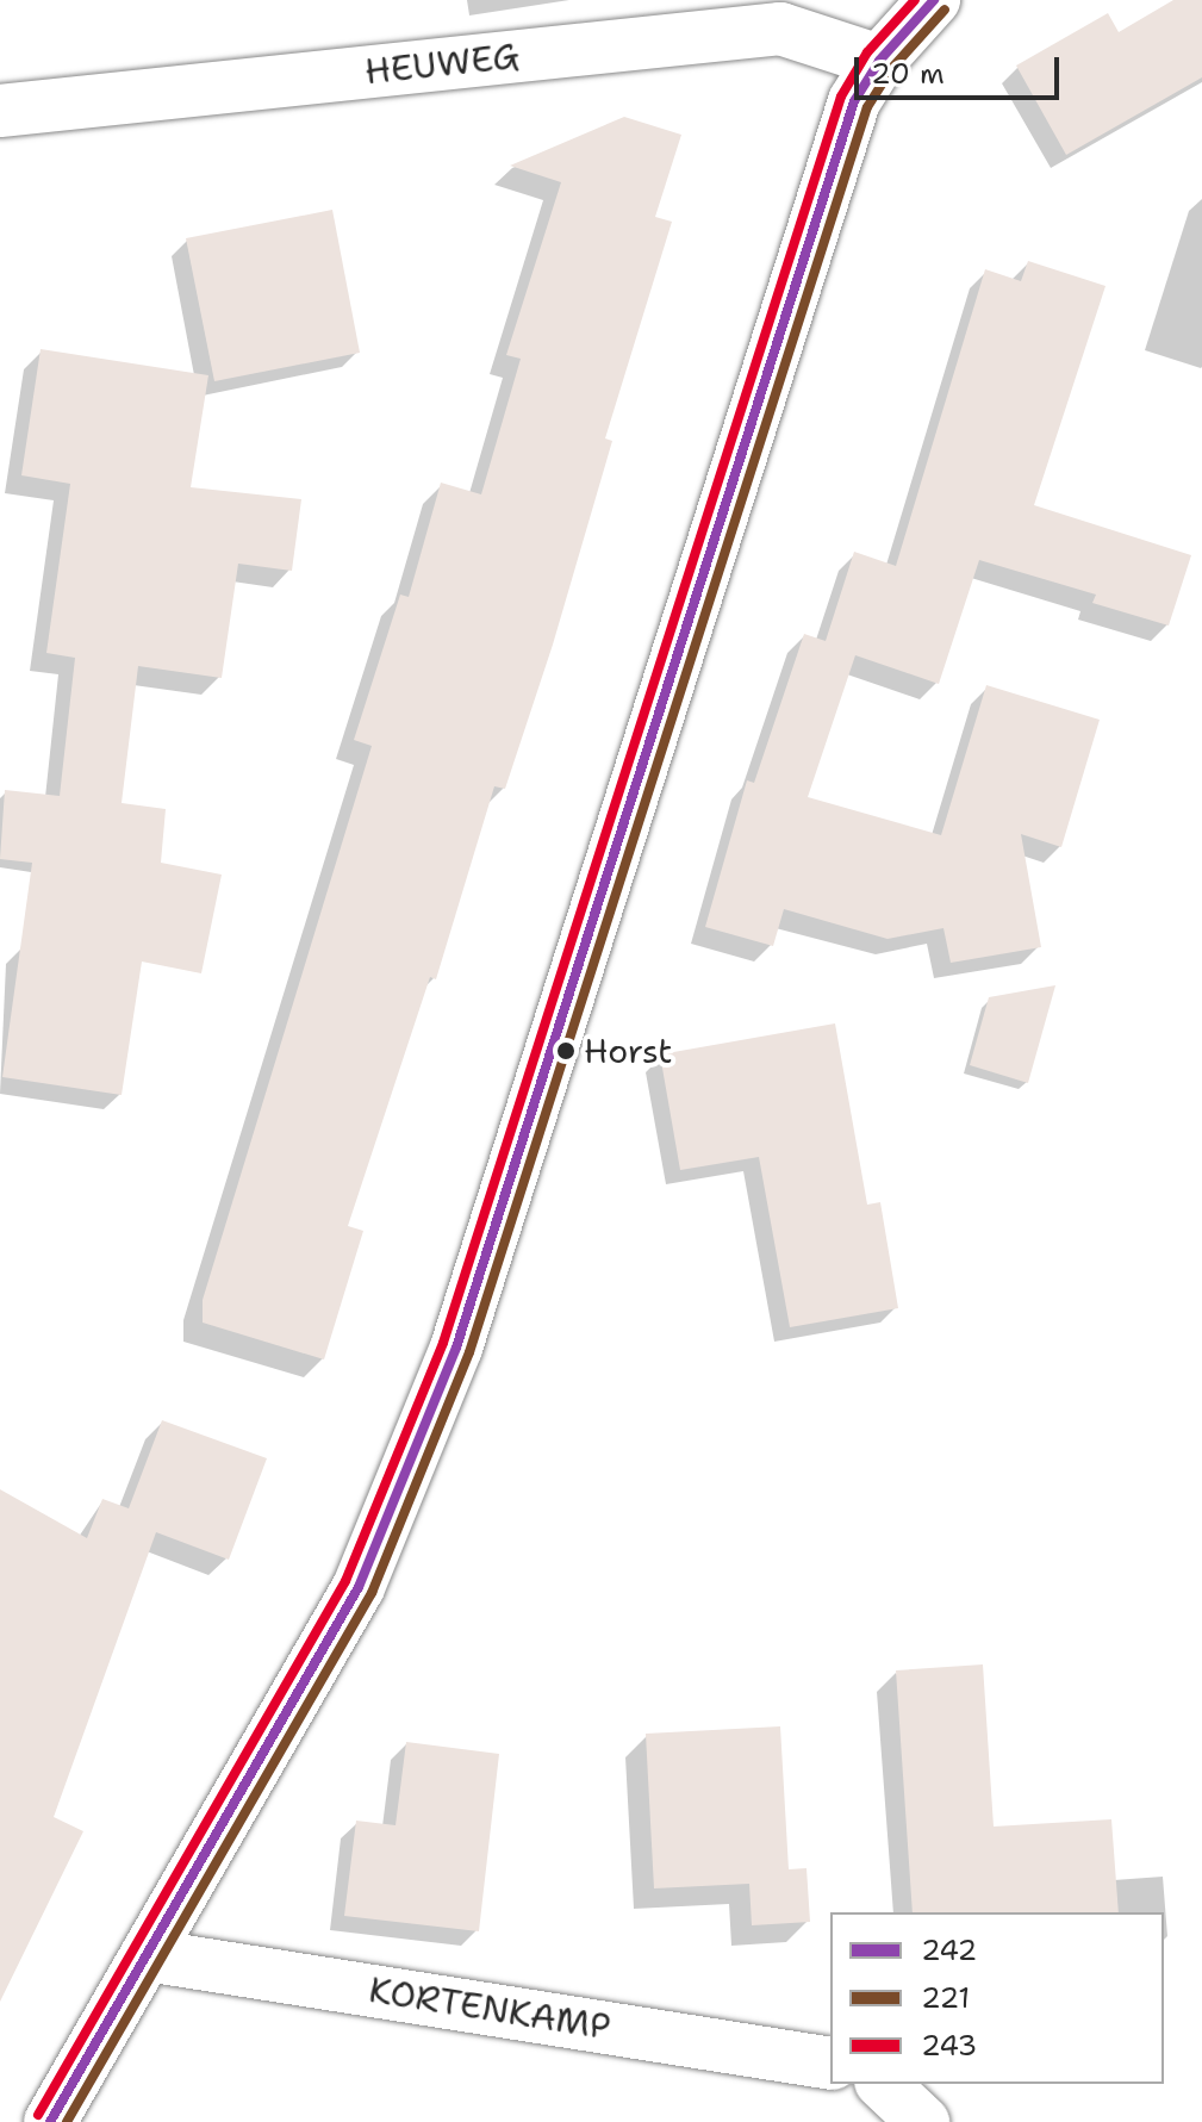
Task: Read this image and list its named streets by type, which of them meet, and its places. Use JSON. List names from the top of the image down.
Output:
{
  "streets": {
    "street": ["HEUWEG", "KORTENKAMP"]
  },
  "places": ["Horst"],
  "lines": ["transit line 242", "transit line 243", "transit line 221"],
  "legend": ["242", "221", "243"],
  "scale_bar": "20 m"
}
